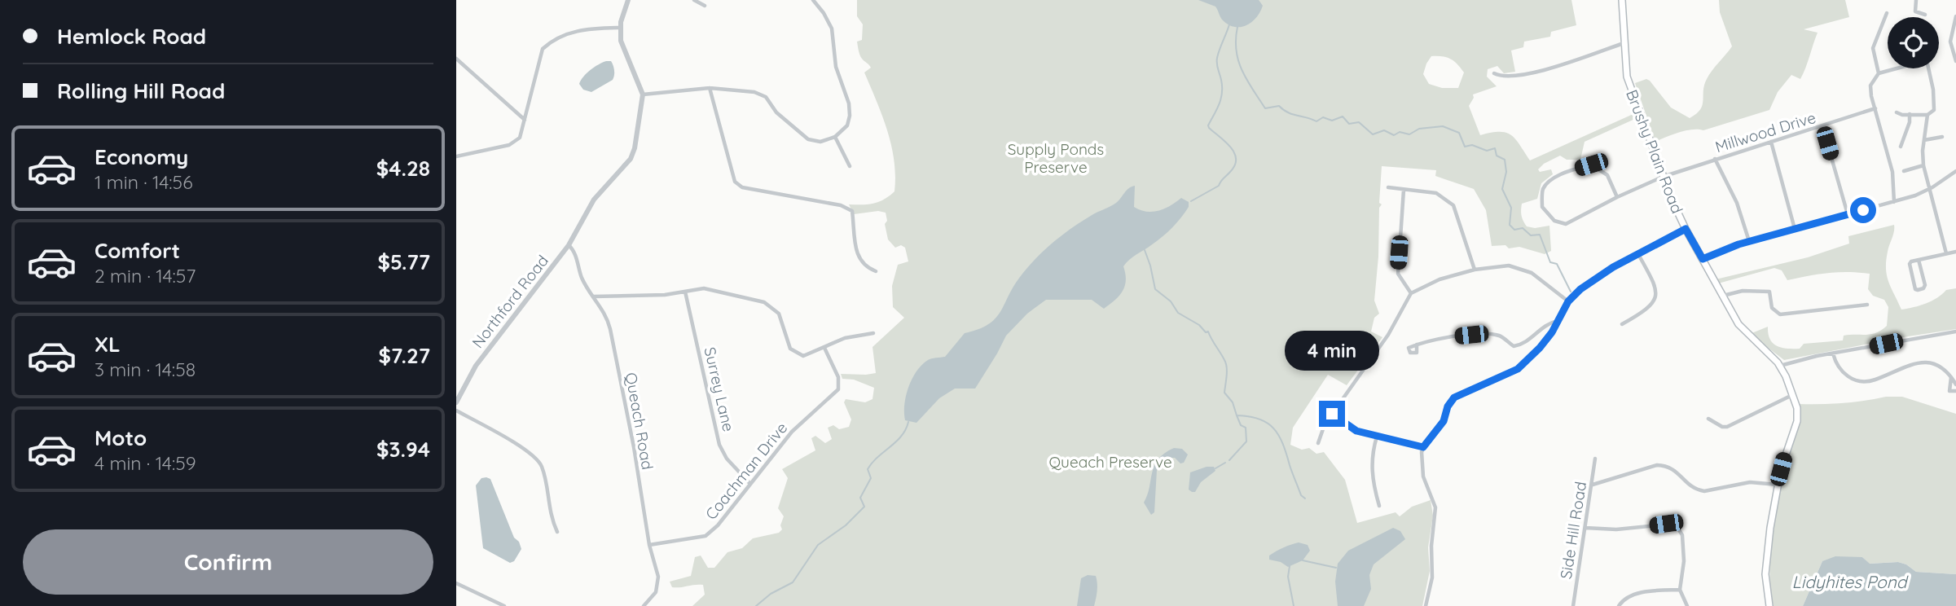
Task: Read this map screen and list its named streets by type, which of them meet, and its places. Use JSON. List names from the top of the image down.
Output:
{
  "streets": {
    "main road": ["Brushy Plain Road"],
    "street": [
      "Millwood Drive",
      "Northford Road",
      "Surrey Lane",
      "Queach Road",
      "Coachman Drive",
      "Side Hill Road"
    ]
  },
  "crossings": [
    ["Millwood Drive", "Brushy Plain Road"],
    ["Northford Road", "Queach Road"],
    ["Surrey Lane", "Coachman Drive"],
    ["Queach Road", "Coachman Drive"]
  ],
  "water": ["Lidyhites Pond"],
  "parks": ["Supply Ponds Preserve", "Queach Preserve"],
  "page": {
    "banner": ["Hemlock Road", "Rolling Hill Road"],
    "list": [
      {
        "name": "Economy",
        "note": "1 min · 14:56",
        "value": "$4.28"
      },
      {
        "name": "Comfort",
        "note": "2 min · 14:57",
        "value": "$5.77"
      },
      {
        "name": "XL",
        "note": "3 min · 14:58",
        "value": "$7.27"
      },
      {
        "name": "Moto",
        "note": "4 min · 14:59",
        "value": "$3.94"
      }
    ],
    "bubble": "4 min",
    "buttons": "Confirm"
  }
}
